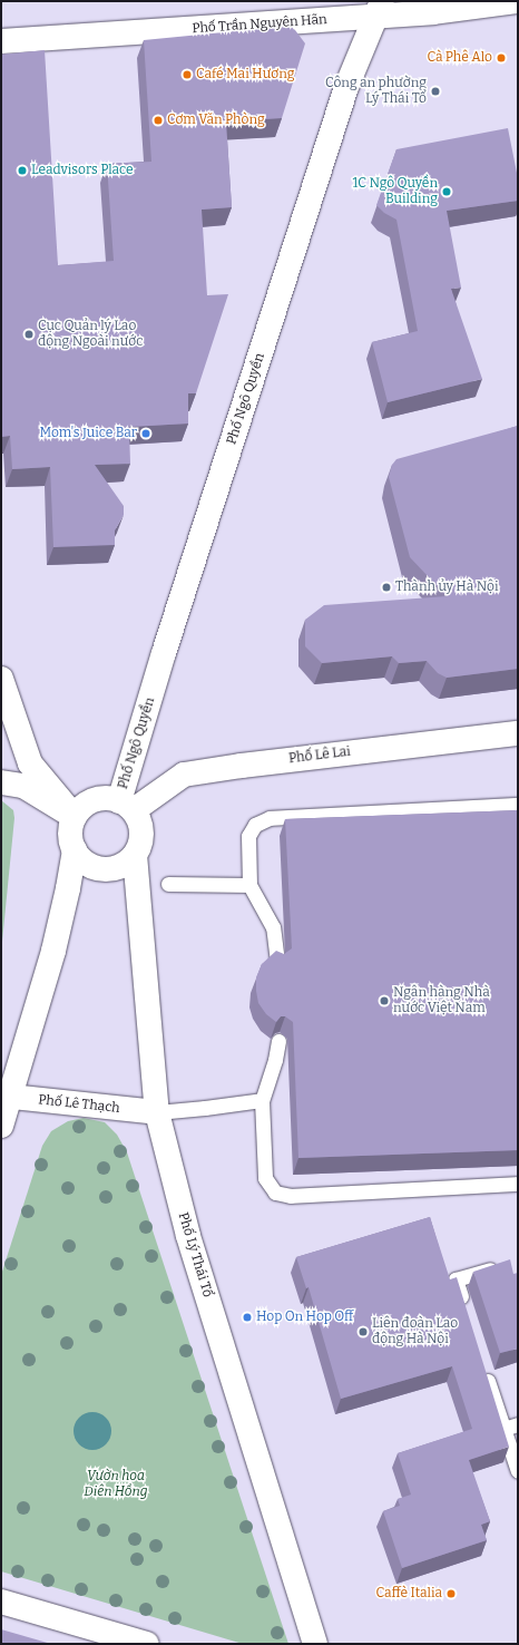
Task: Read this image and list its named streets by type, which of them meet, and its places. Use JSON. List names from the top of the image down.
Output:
{
  "streets": {
    "street": [
      "Phố Trần Nguyên Hãn",
      "Phố Ngô Quyền",
      "Phố Lê Lai",
      "Phố Lê Thạch",
      "Phố Lý Thái Tổ"
    ]
  },
  "crossings": [
    ["Phố Trần Nguyên Hãn", "Phố Ngô Quyền"],
    ["Phố Ngô Quyền", "Phố Lê Lai"],
    ["Phố Ngô Quyền", "Phố Lý Thái Tổ"],
    ["Phố Lê Lai", "Phố Lý Thái Tổ"],
    ["Phố Lê Thạch", "Phố Lý Thái Tổ"]
  ],
  "parks": ["Vườn hoa Diên Hồng"],
  "places": [
    "Cà Phê Alo",
    "Café Mai Hương",
    "Công an phường Lý Thái Tổ",
    "Cơm Văn Phòng",
    "Leadvisors Place",
    "1C Ngô Quyền Building",
    "Cục Quản lý Lao động Ngoài nước",
    "Mom's Juice Bar",
    "Thành ủy Hà Nội",
    "Ngân hàng Nhà nước Việt Nam",
    "Hop On Hop Off",
    "Liên đoàn Lao động Hà Nội",
    "Caffè Italia"
  ]
}
